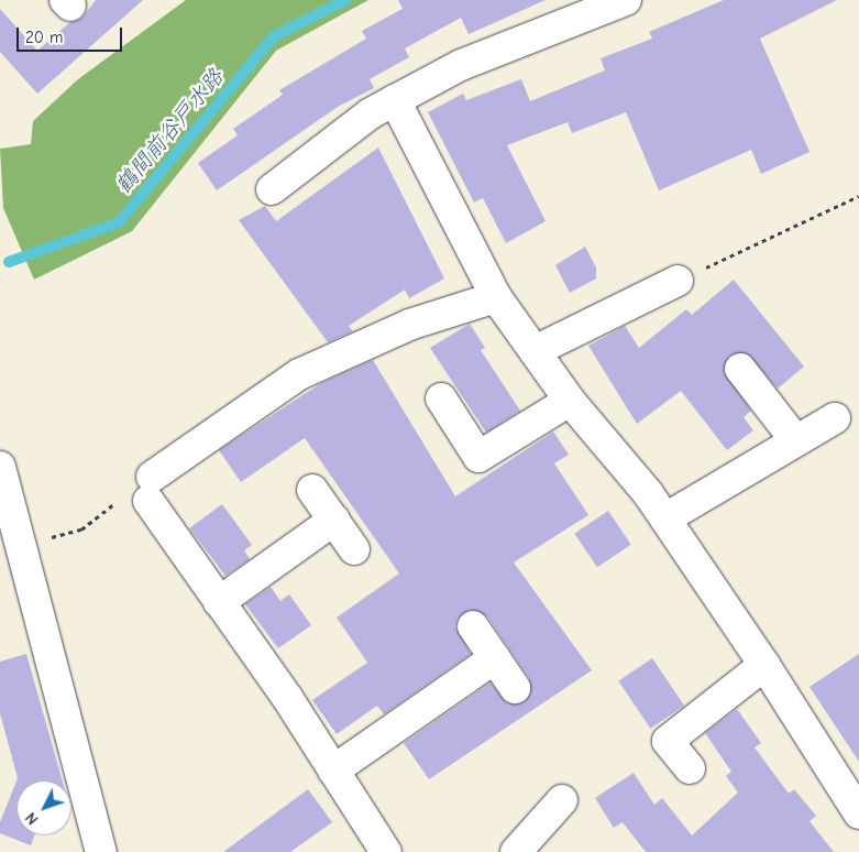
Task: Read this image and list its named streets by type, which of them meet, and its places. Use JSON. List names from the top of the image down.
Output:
{
  "water": ["鶴間前谷戸水路"],
  "scale_bar": "20 m",
  "north": "bottom left"
}
